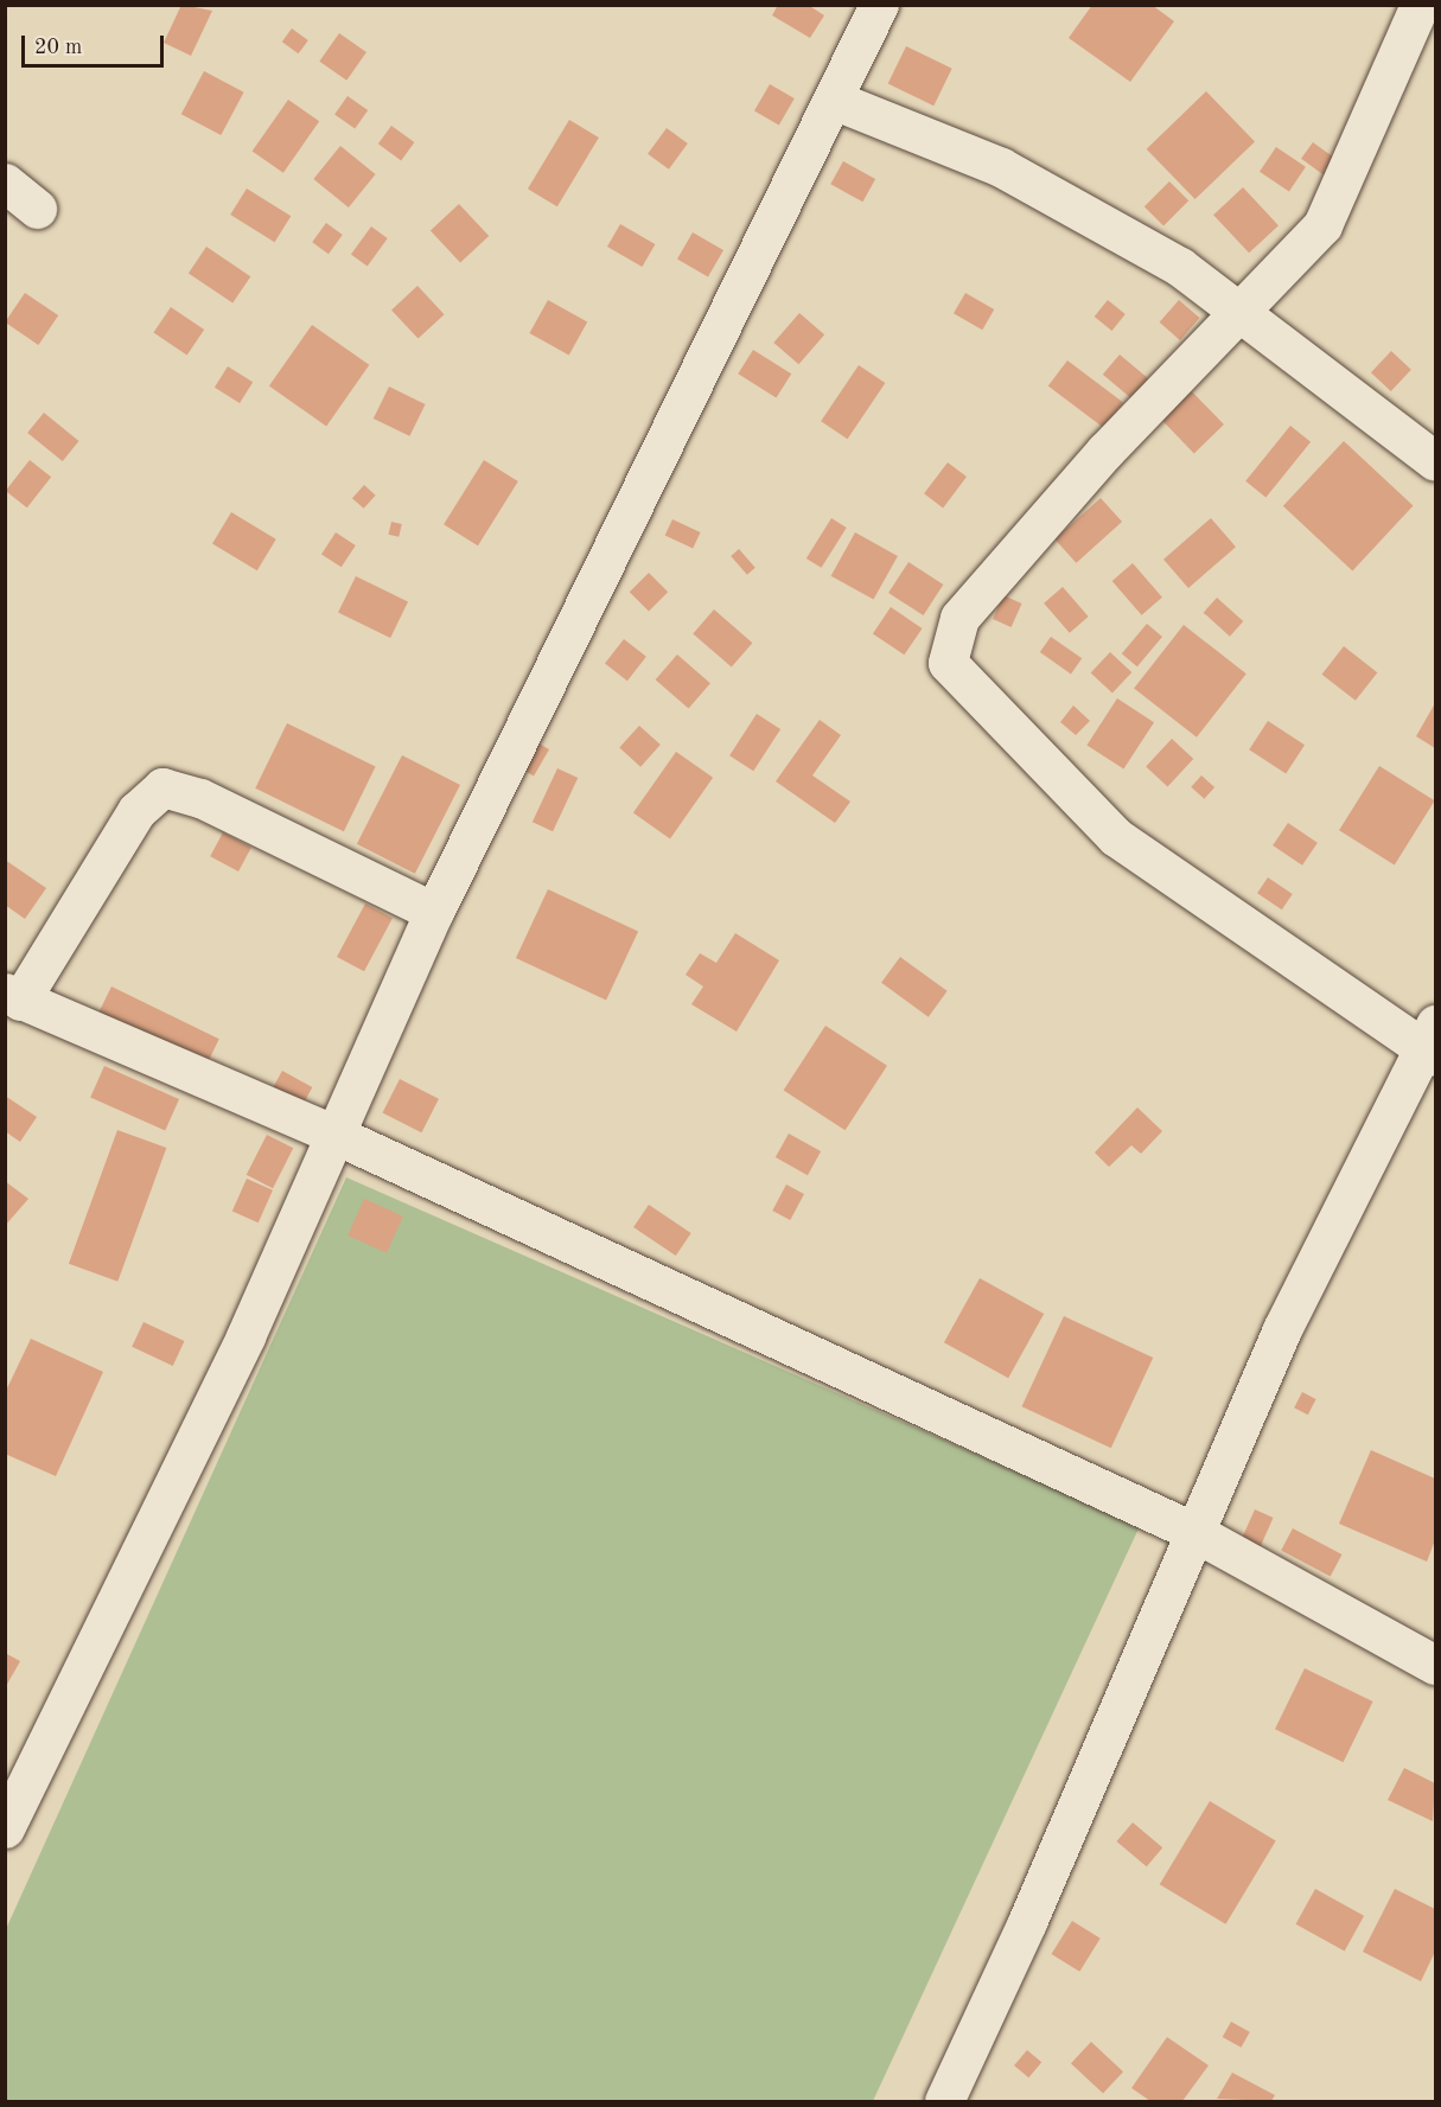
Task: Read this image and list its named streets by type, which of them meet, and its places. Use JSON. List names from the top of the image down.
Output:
{
  "scale_bar": "20 m"
}
